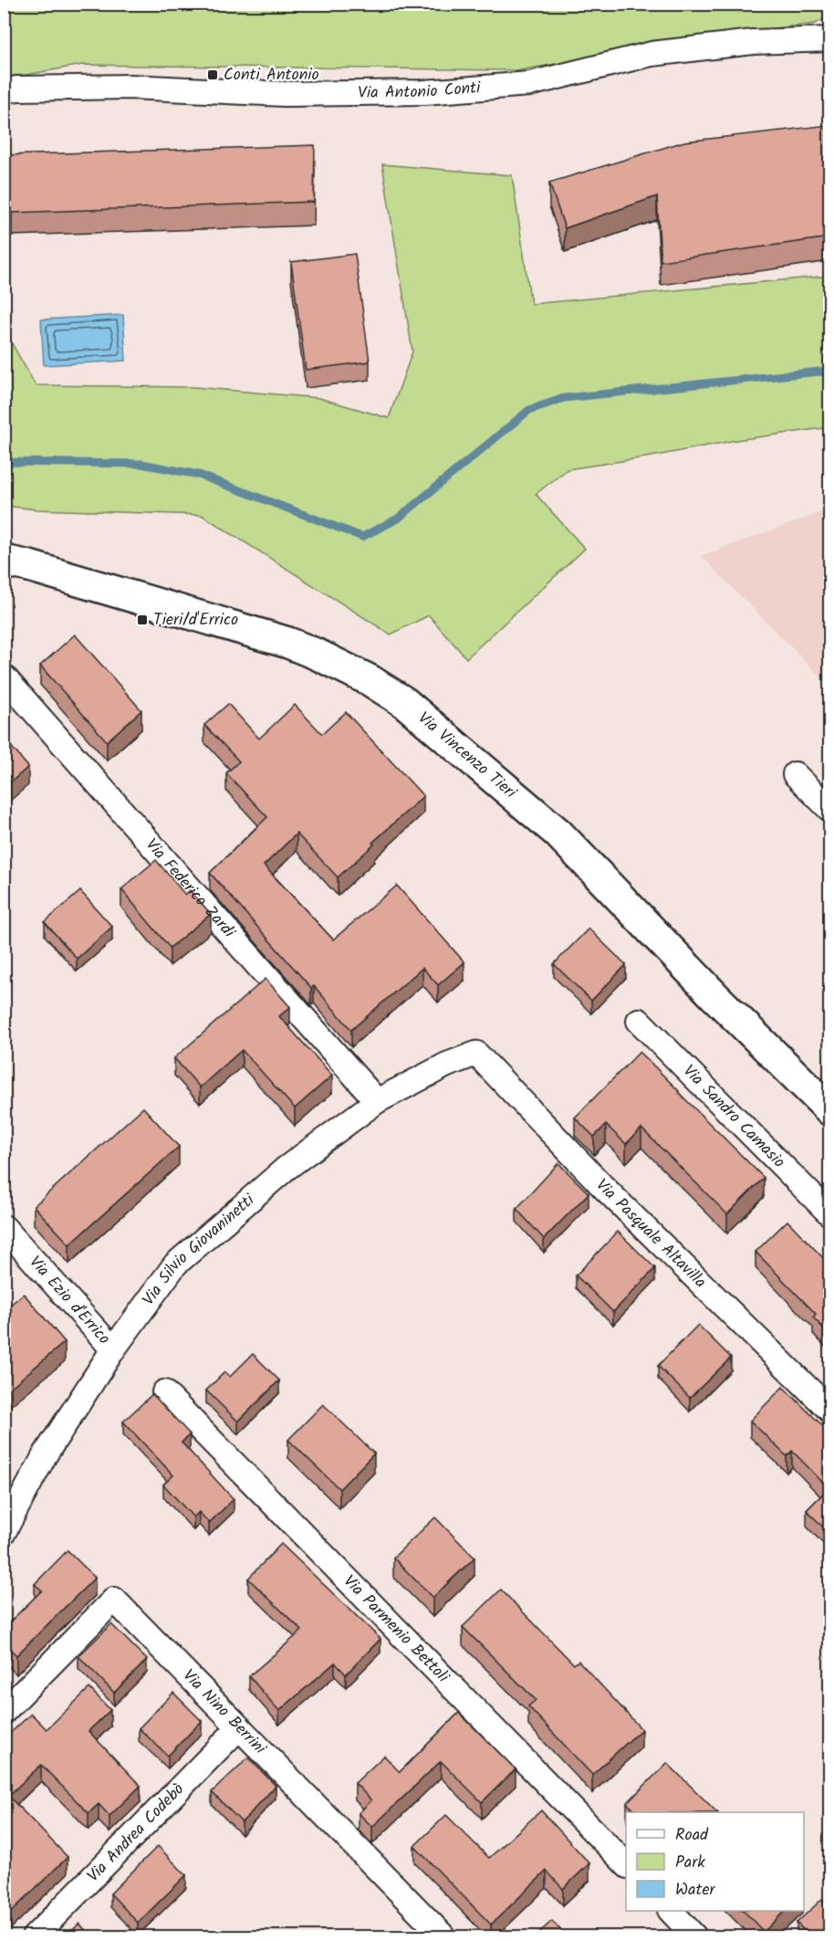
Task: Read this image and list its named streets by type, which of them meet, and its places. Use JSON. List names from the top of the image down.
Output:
{
  "streets": {
    "street": [
      "Via Antonio Conti",
      "Via Vincenzo Tieri",
      "Via Federico Zardi",
      "Via Sandro Camasio",
      "Via Pasquale Altavilla",
      "Via Silvio Giovaninetti",
      "Via Ezio d'Errico",
      "Via Parmenio Bettoli",
      "Via Nino Berrini",
      "Via Andrea Codebò"
    ]
  },
  "crossings": [
    ["Via Federico Zardi", "Via Silvio Giovaninetti"],
    ["Via Pasquale Altavilla", "Via Silvio Giovaninetti"],
    ["Via Silvio Giovaninetti", "Via Ezio d'Errico"],
    ["Via Nino Berrini", "Via Andrea Codebò"]
  ],
  "places": {
    "transit": ["Conti Antonio", "Tieri/d'Errico"]
  },
  "legend": ["Road", "Park", "Water"]
}
